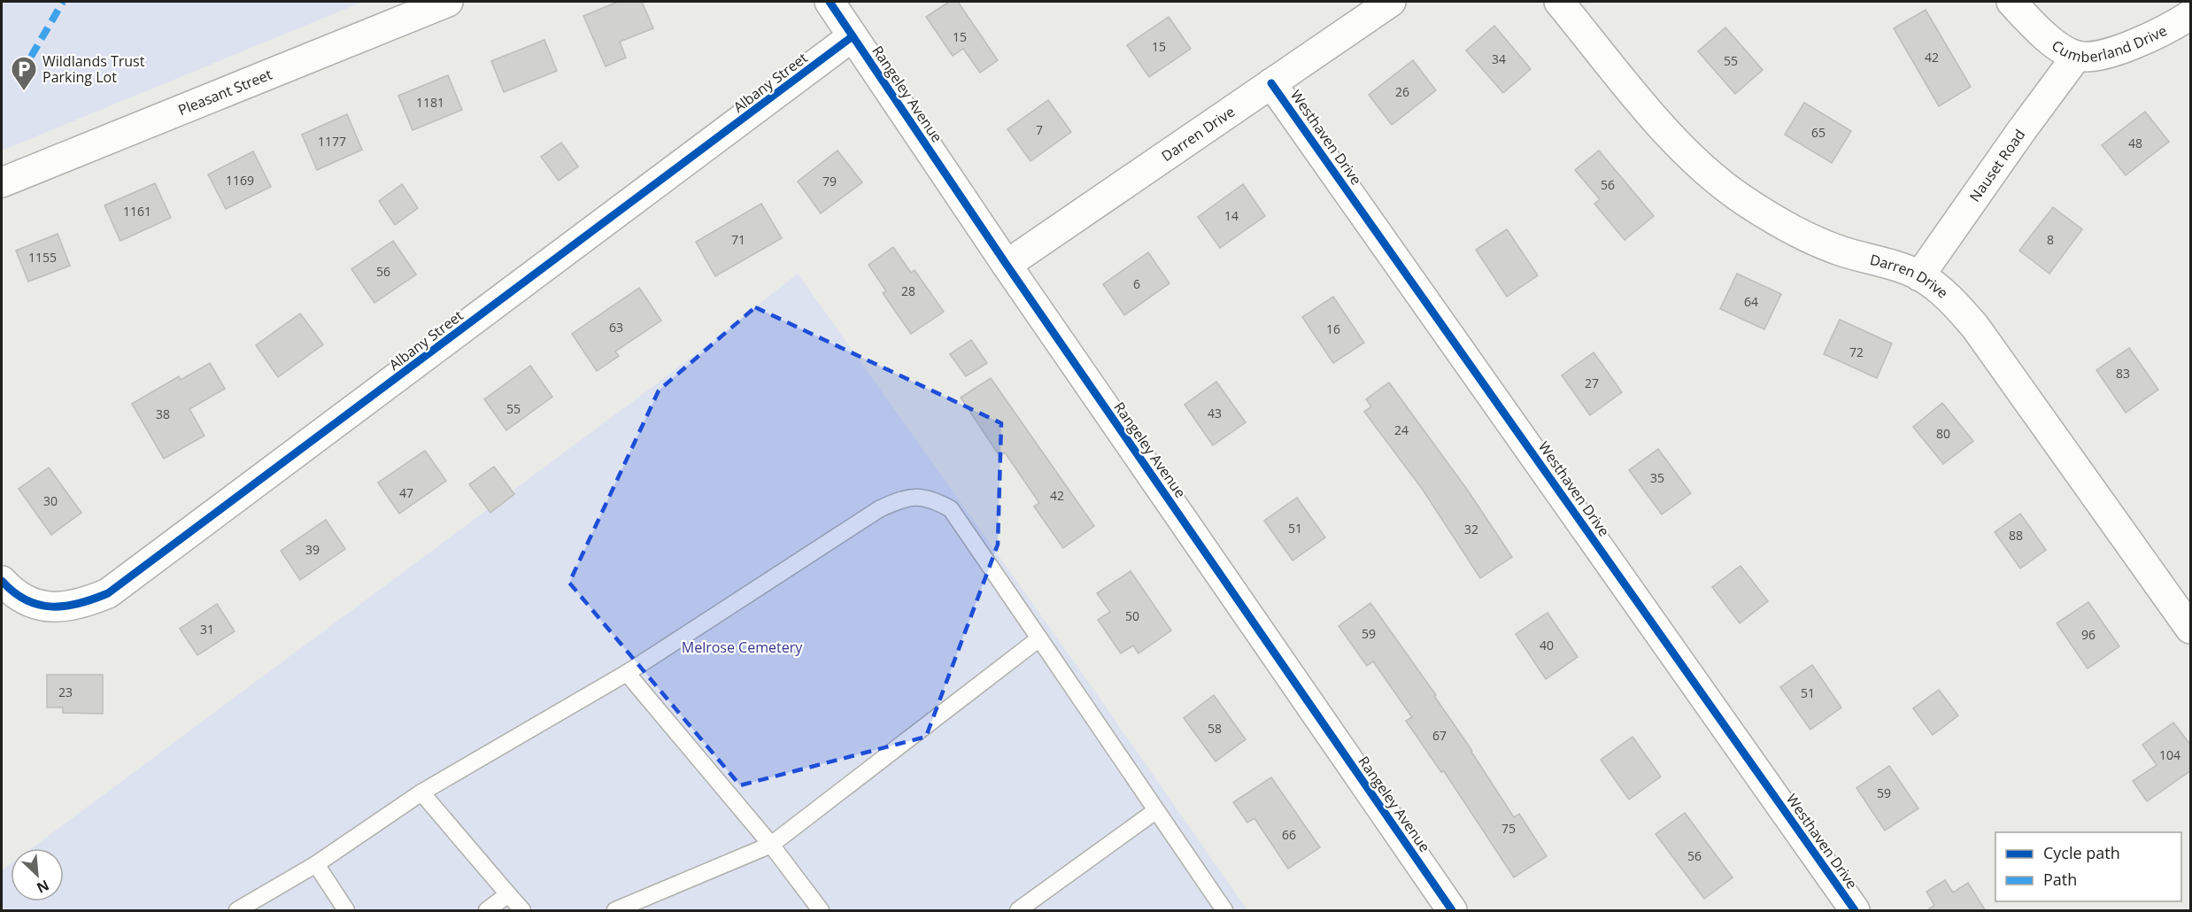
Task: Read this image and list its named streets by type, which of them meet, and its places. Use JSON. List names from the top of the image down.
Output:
{
  "streets": {
    "street": [
      "Cumberland Drive",
      "Albany Street",
      "Pleasant Street",
      "Rangeley Avenue",
      "Darren Drive",
      "Westhaven Drive",
      "Nauset Road"
    ]
  },
  "crossings": [
    ["Cumberland Drive", "Nauset Road"],
    ["Albany Street", "Rangeley Avenue"],
    ["Rangeley Avenue", "Darren Drive"],
    ["Darren Drive", "Westhaven Drive"],
    ["Darren Drive", "Nauset Road"]
  ],
  "parks": ["Melrose Cemetery"],
  "places": {
    "parking": ["Wildlands Trust Parking Lot"]
  },
  "house_numbers": [
    "15",
    "15",
    "42",
    "34",
    "55",
    "26",
    "1181",
    "7",
    "65",
    "1177",
    "48",
    "1169",
    "79",
    "56",
    "1161",
    "14",
    "71",
    "8",
    "1155",
    "56",
    "6",
    "28",
    "64",
    "63",
    "16",
    "72",
    "83",
    "27",
    "55",
    "43",
    "38",
    "24",
    "80",
    "35",
    "47",
    "42",
    "30",
    "51",
    "32",
    "88",
    "39",
    "50",
    "31",
    "59",
    "96",
    "40",
    "23",
    "51",
    "58",
    "67",
    "104",
    "59",
    "75",
    "66",
    "56"
  ],
  "legend": ["Cycle path", "Path"],
  "north": "bottom right"
}
